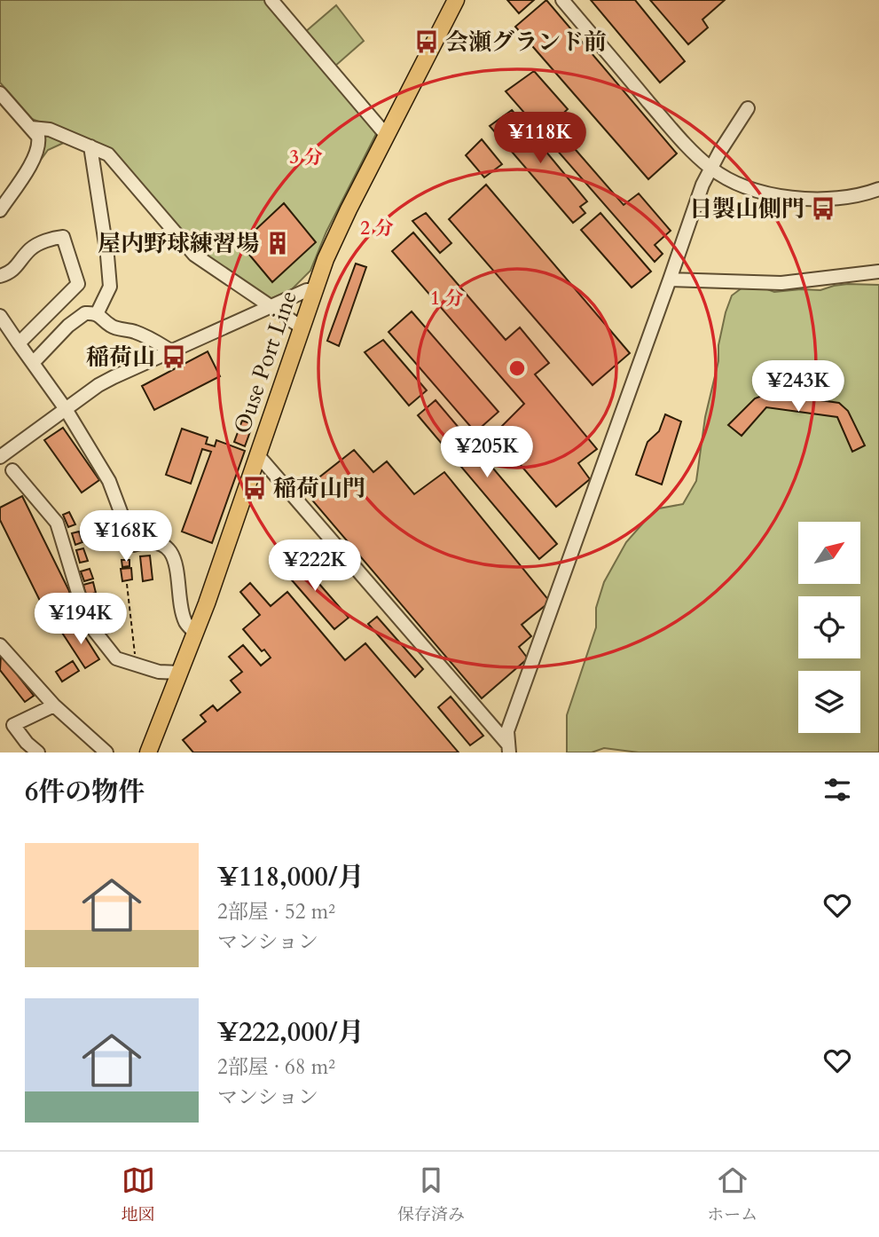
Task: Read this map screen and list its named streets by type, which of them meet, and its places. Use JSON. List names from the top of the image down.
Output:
{
  "streets": {
    "main road": ["Ouse Port Line"]
  },
  "places": {
    "bus stop": [
      "会瀬グランド前",
      "日製山側門",
      "稲荷山",
      "稲荷山門"
    ],
    "building": ["屋内野球練習場"]
  },
  "north": "top right",
  "page": {
    "price": [
      "¥118K",
      "¥243K",
      "¥205K",
      "¥168K",
      "¥222K",
      "¥194K"
    ],
    "heading": "6件の物件",
    "list": [
      {
        "name": "¥118,000/月",
        "note": "2部屋 · 52 m² · マンション"
      },
      {
        "name": "¥222,000/月",
        "note": "2部屋 · 68 m² · マンション"
      }
    ],
    "tabs": ["地図", "保存済み", "ホーム"]
  },
  "rings": ["3 分", "2 分", "1 分"]
}
